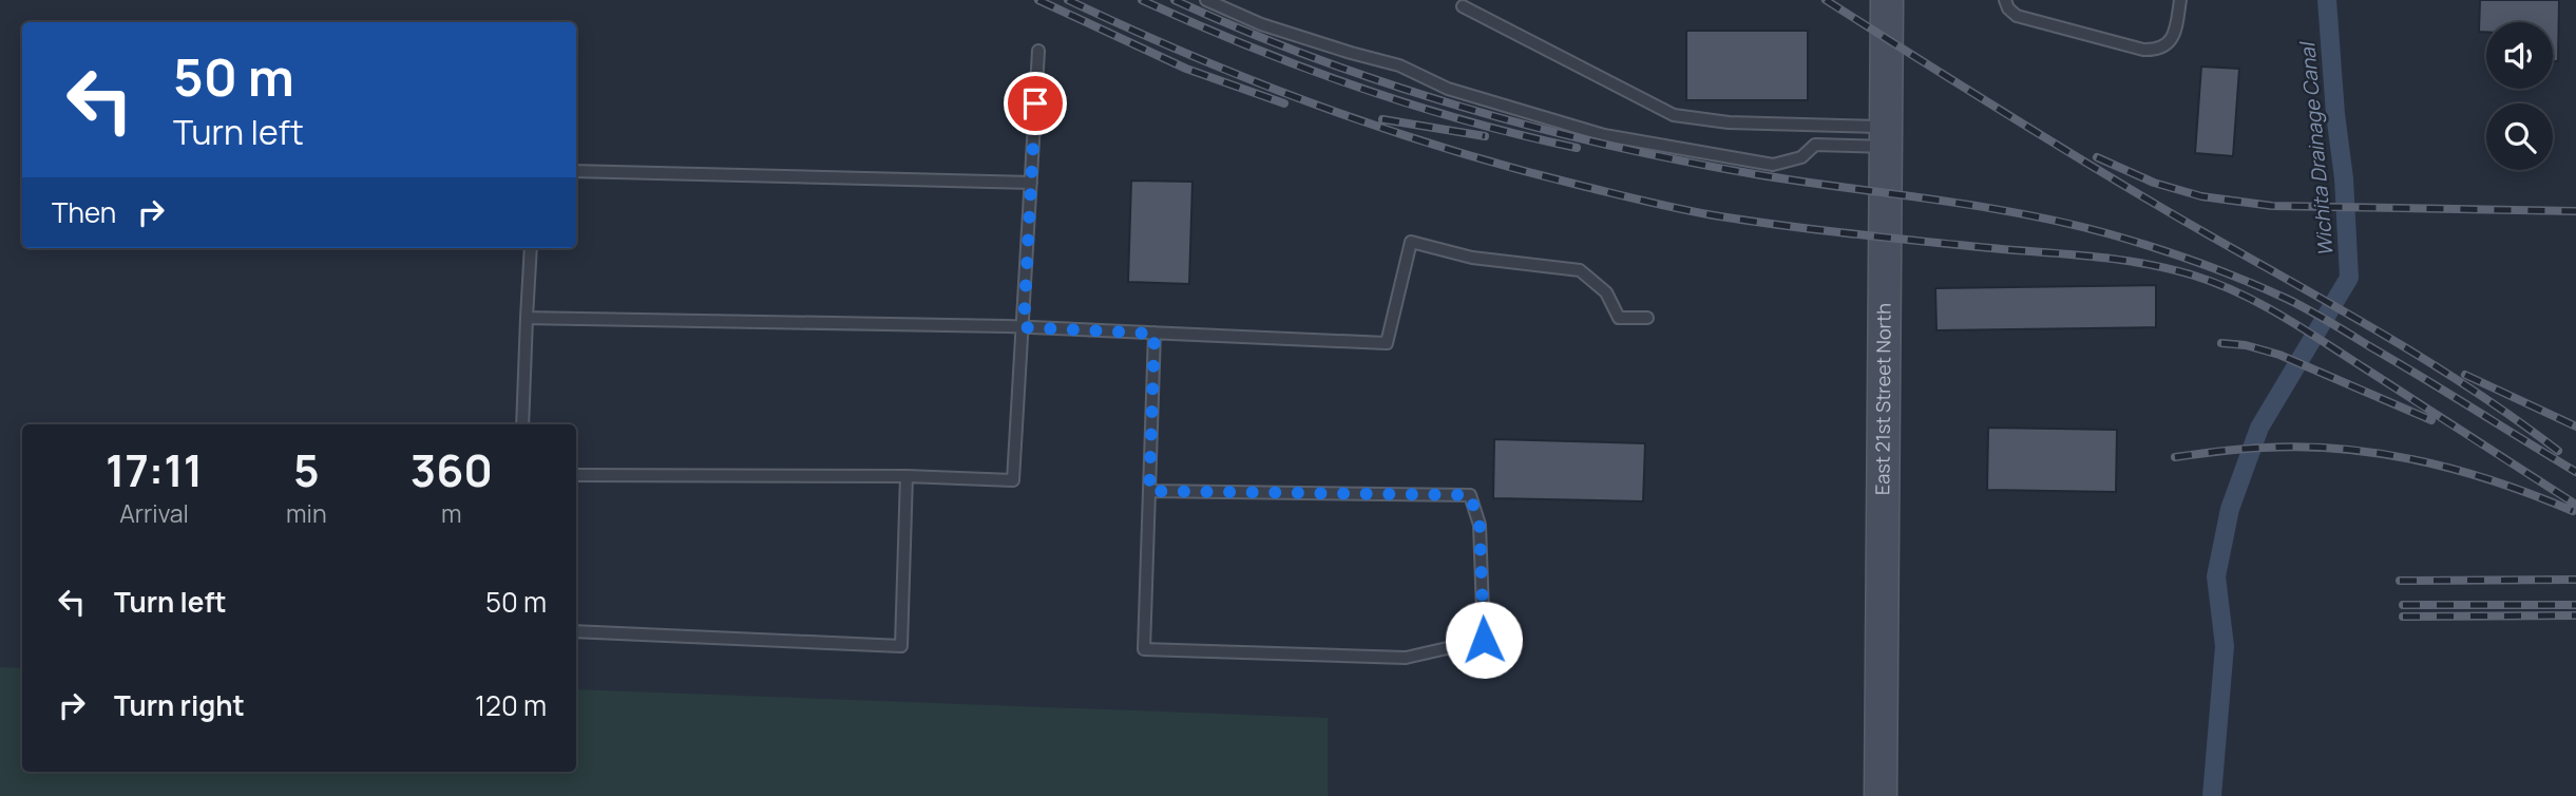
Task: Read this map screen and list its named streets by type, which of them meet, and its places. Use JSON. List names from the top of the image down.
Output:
{
  "streets": {
    "main road": ["East 21st Street North"]
  },
  "water": ["Wichita Drainage Canal"],
  "page": {
    "turn": ["50 m", "Turn left"],
    "then": "Then",
    "eta": [
      "17:11",
      "Arrival",
      "5",
      "min",
      "360",
      "m"
    ],
    "list": [
      {
        "name": "Turn left",
        "value": "50 m"
      },
      {
        "name": "Turn right",
        "value": "120 m"
      }
    ]
  }
}
